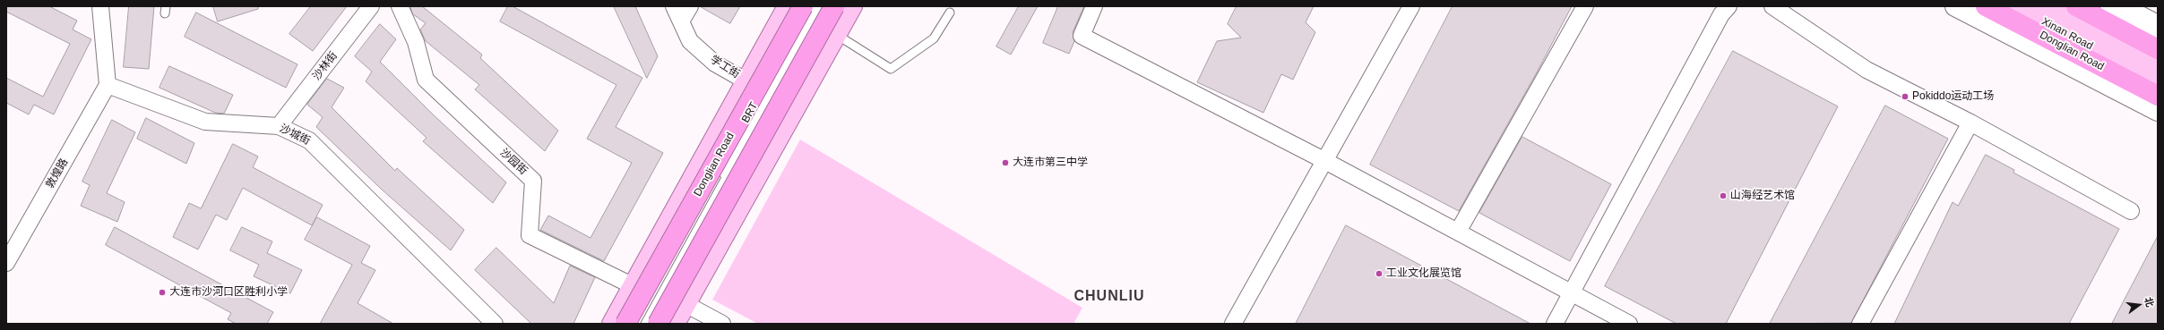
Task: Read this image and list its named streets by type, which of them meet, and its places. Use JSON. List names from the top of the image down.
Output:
{
  "streets": {
    "highway": ["Donglian Road"],
    "main road": ["Xinan Road"],
    "street": [
      "沙林街",
      "学工街",
      "沙城街",
      "沙园街",
      "敦煌路"
    ],
    "lane": ["BRT"]
  },
  "crossings": [
    ["沙林街", "沙城街"],
    ["学工街", "BRT"],
    ["沙城街", "敦煌路"]
  ],
  "districts": ["CHUNLIU"],
  "places": [
    "Pokiddo运动工场",
    "大连市第三中学",
    "山海经艺术馆",
    "工业文化展览馆",
    "大连市沙河口区胜利小学"
  ],
  "north": "right"
}
